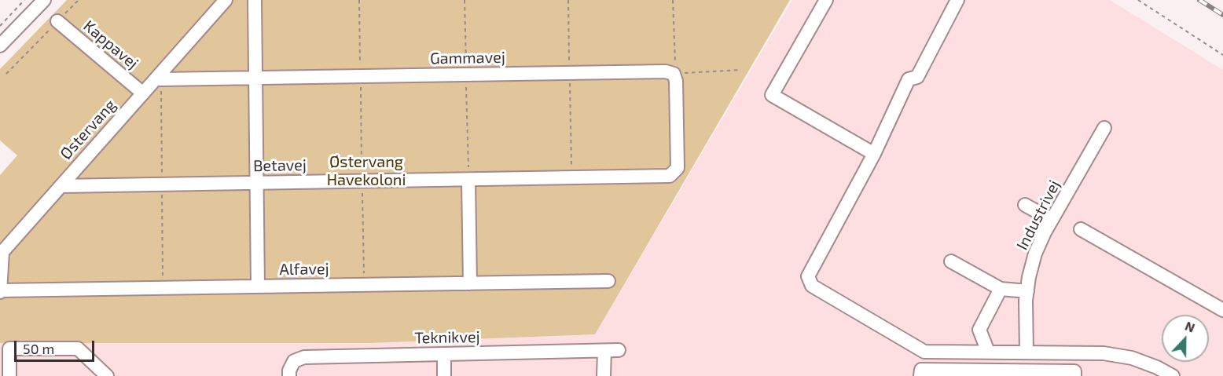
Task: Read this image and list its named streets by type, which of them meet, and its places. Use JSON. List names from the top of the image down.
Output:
{
  "streets": {
    "street": [
      "Kappavej",
      "Gammavej",
      "Østervang",
      "Betavej",
      "Industrivej",
      "Alfavej",
      "Teknikvej"
    ]
  },
  "crossings": [
    ["Kappavej", "Østervang"],
    ["Gammavej", "Østervang"],
    ["Gammavej", "Betavej"],
    ["Østervang", "Betavej"],
    ["Østervang", "Alfavej"]
  ],
  "parks": ["Østervang Havekoloni"],
  "scale_bar": "50 m",
  "north": "top"
}
